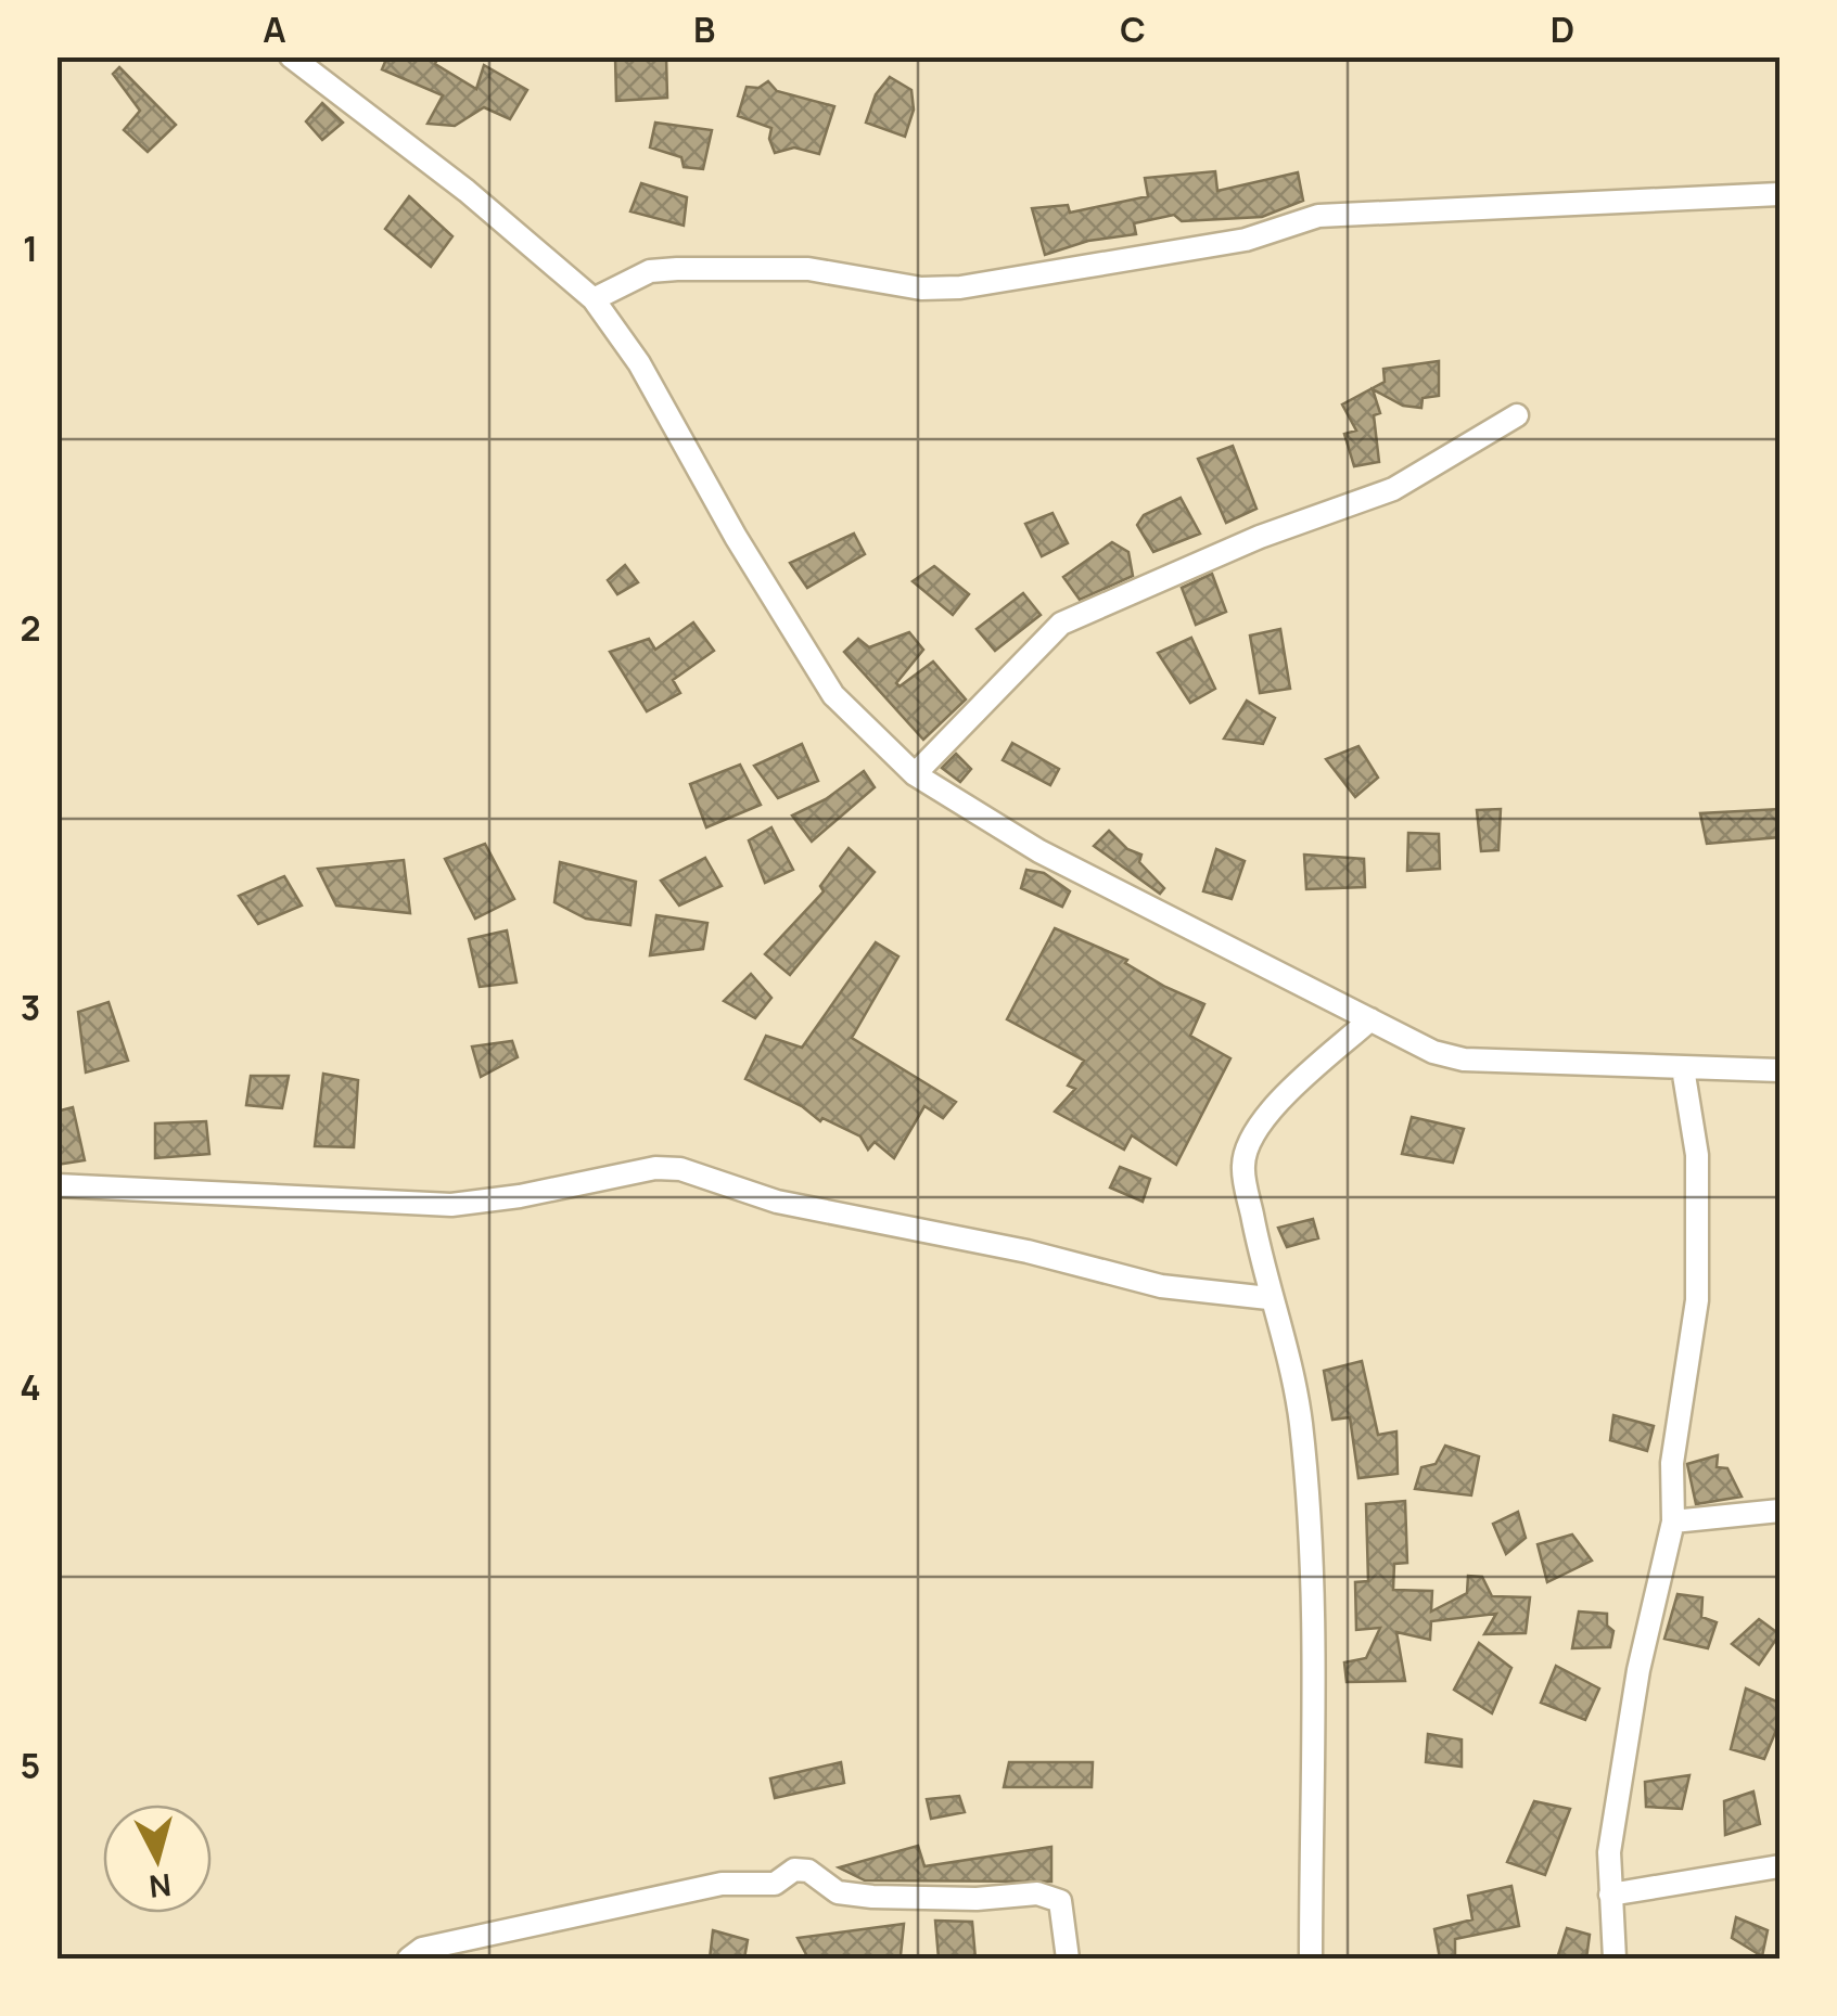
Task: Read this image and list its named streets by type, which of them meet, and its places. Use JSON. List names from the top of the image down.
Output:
{
  "north": "bottom",
  "grid": {
    "columns": [
      "A",
      "B",
      "C",
      "D"
    ],
    "rows": [
      "1",
      "2",
      "3",
      "4",
      "5"
    ]
  }
}
